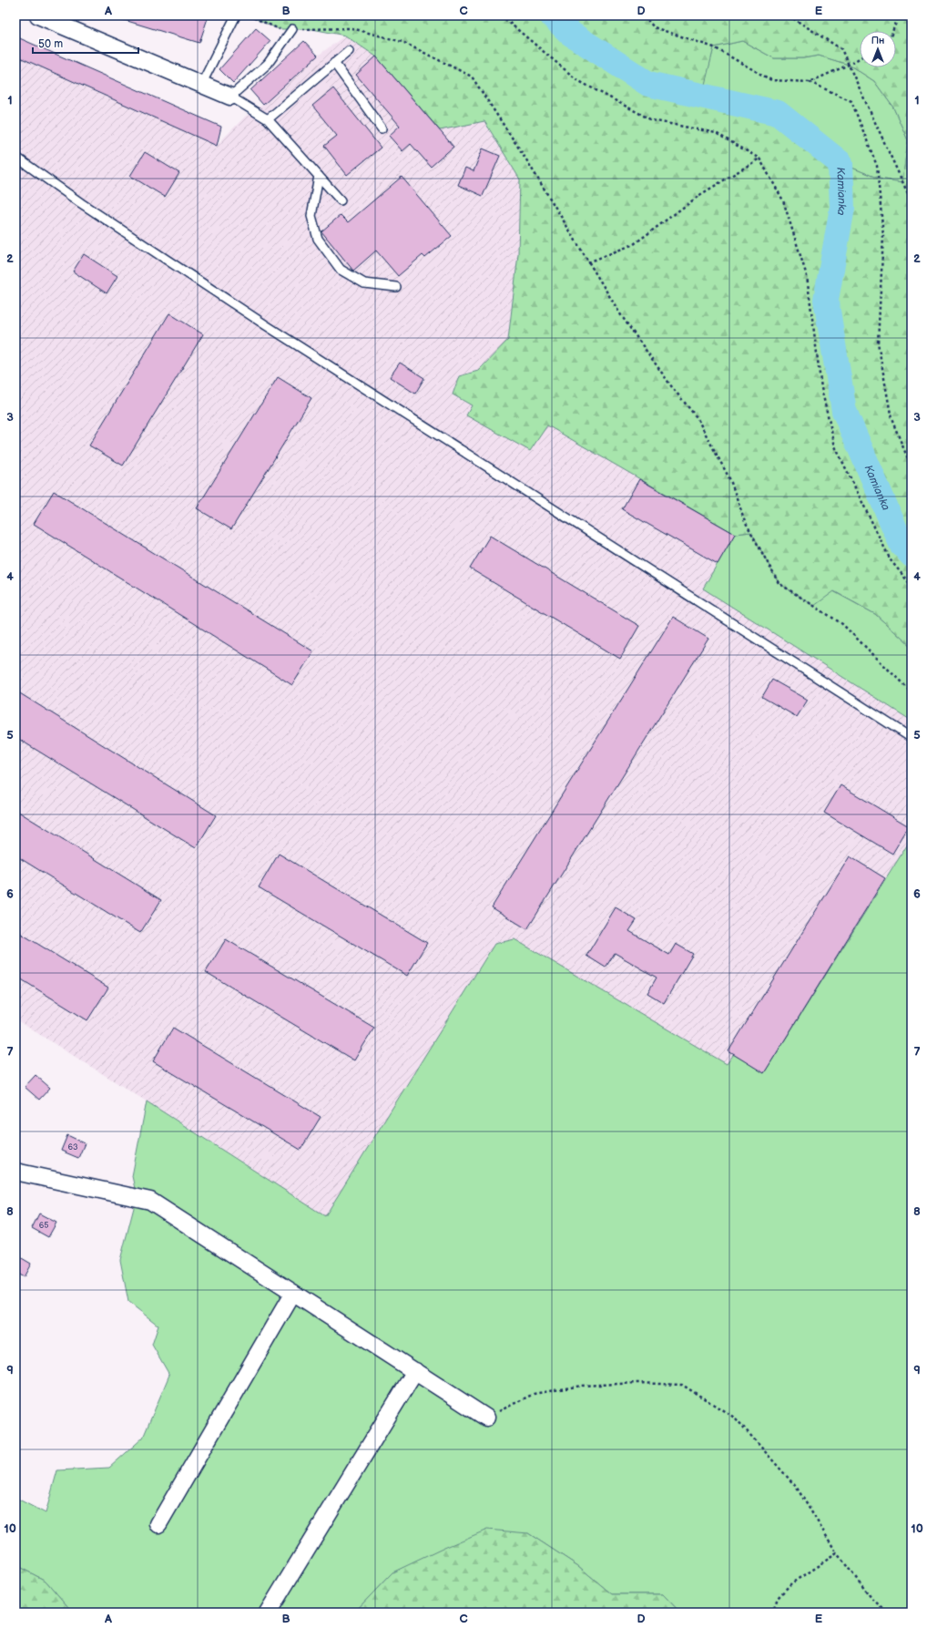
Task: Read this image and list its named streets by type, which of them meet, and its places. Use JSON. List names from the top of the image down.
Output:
{
  "water": ["Kamianka"],
  "house_numbers": ["63", "65"],
  "scale_bar": "50 m",
  "north": "top",
  "grid": {
    "columns": [
      "A",
      "B",
      "C",
      "D",
      "E"
    ],
    "rows": [
      "1",
      "2",
      "3",
      "4",
      "5",
      "6",
      "7",
      "8",
      "9",
      "10"
    ]
  }
}
